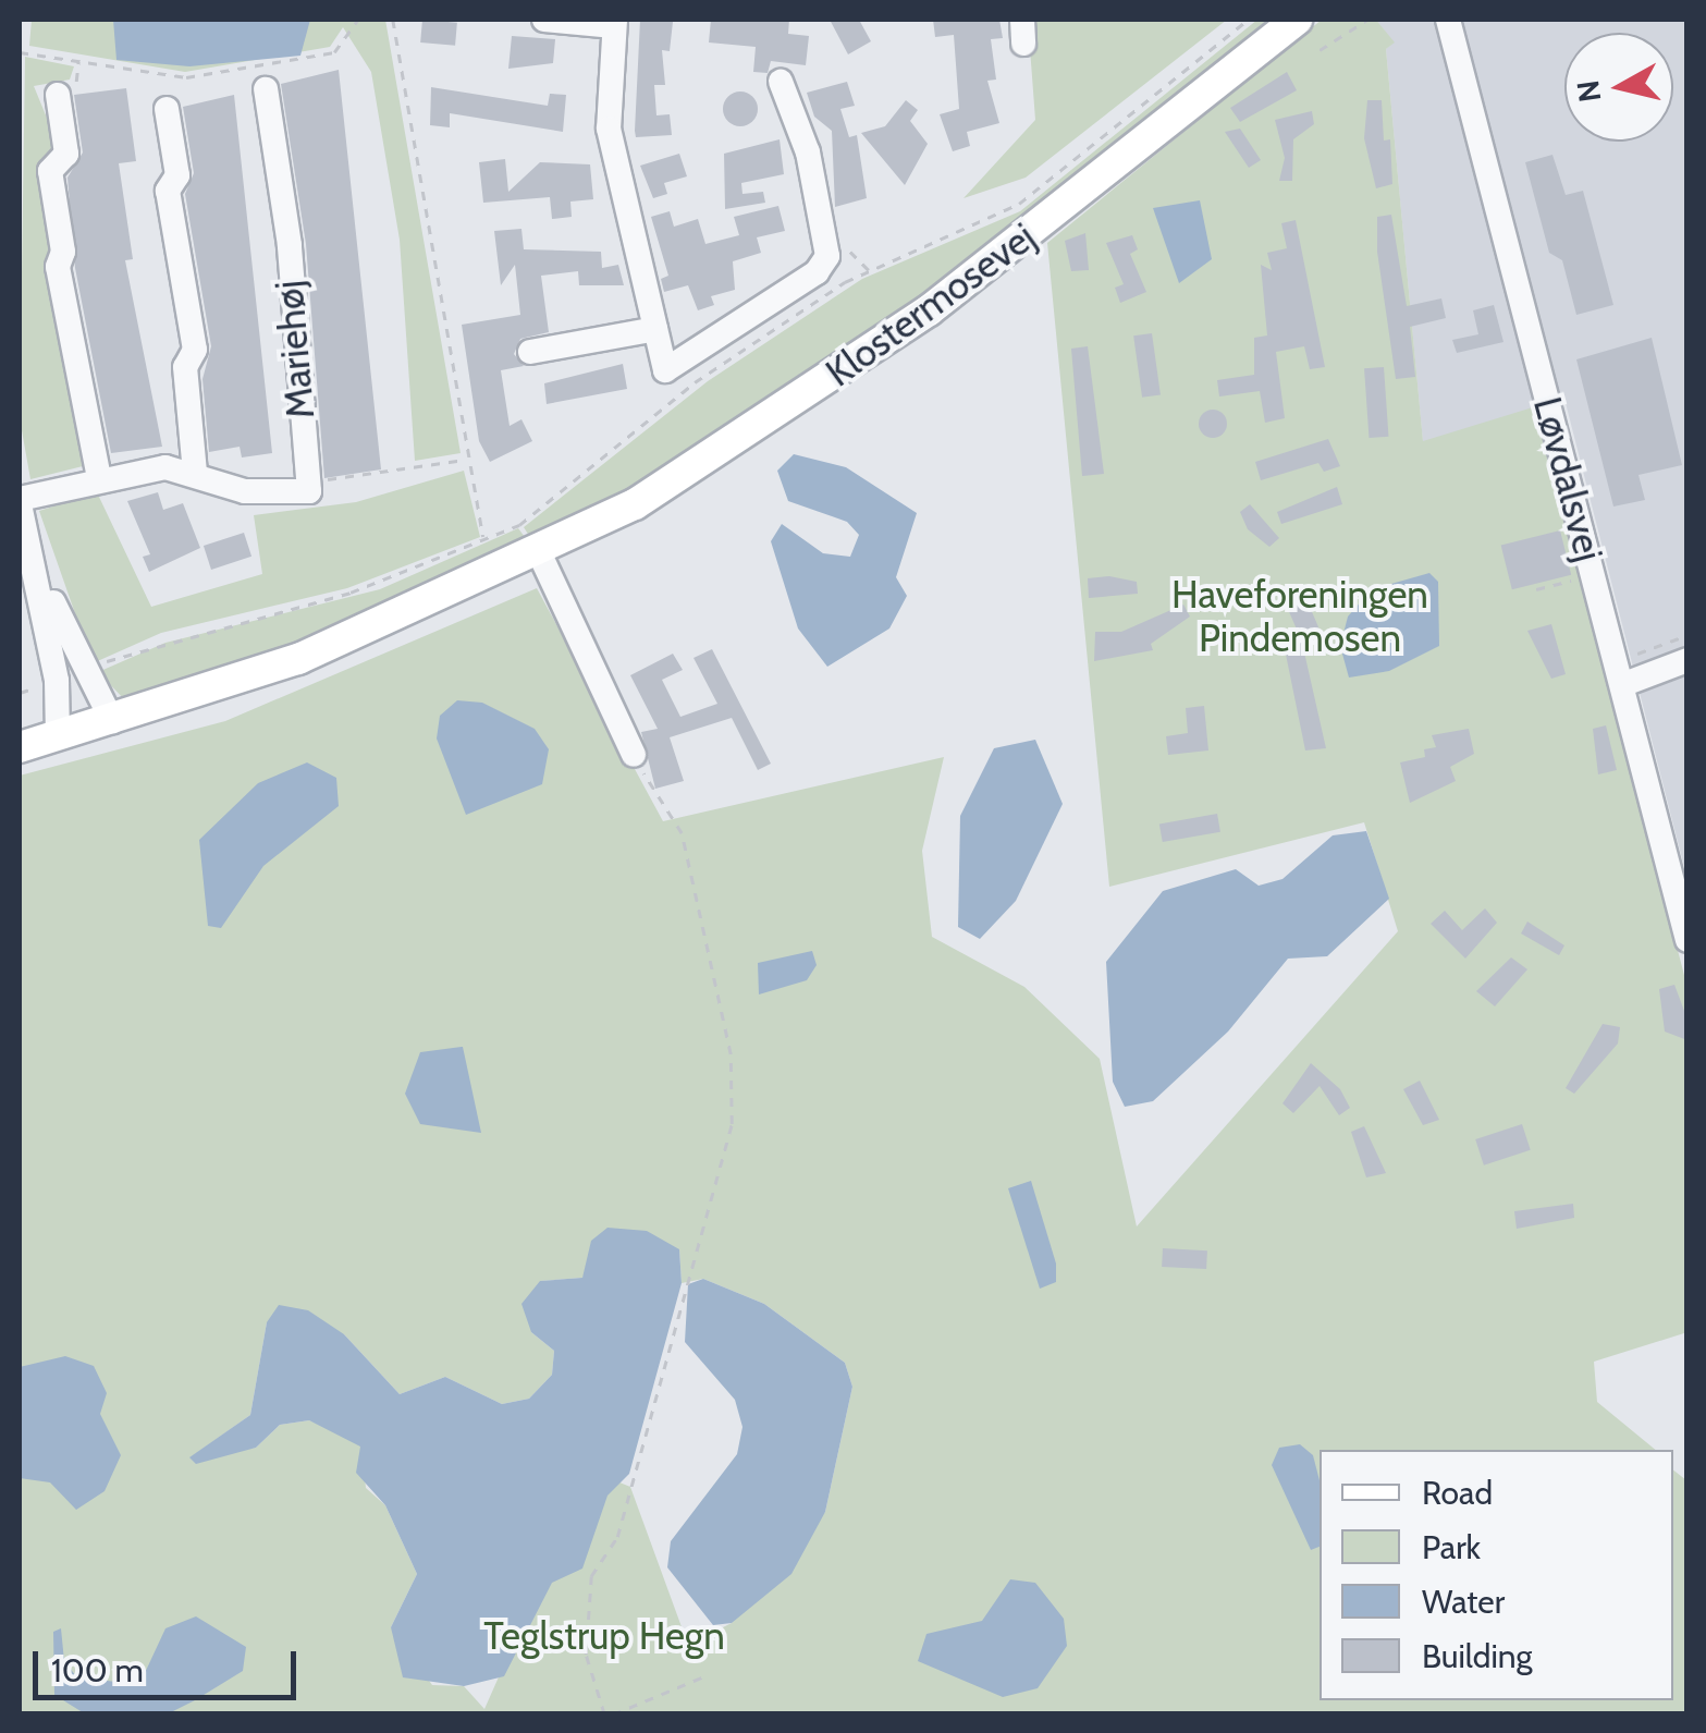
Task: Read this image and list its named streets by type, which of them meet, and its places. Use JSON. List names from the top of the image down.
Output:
{
  "streets": {
    "main road": ["Klostermosevej"],
    "street": ["Mariehøj", "Løvdalsvej"]
  },
  "parks": ["Haveforeningen Pindemosen", "Teglstrup Hegn"],
  "legend": [
    "Road",
    "Park",
    "Water",
    "Building"
  ],
  "scale_bar": "100 m",
  "north": "left"
}
